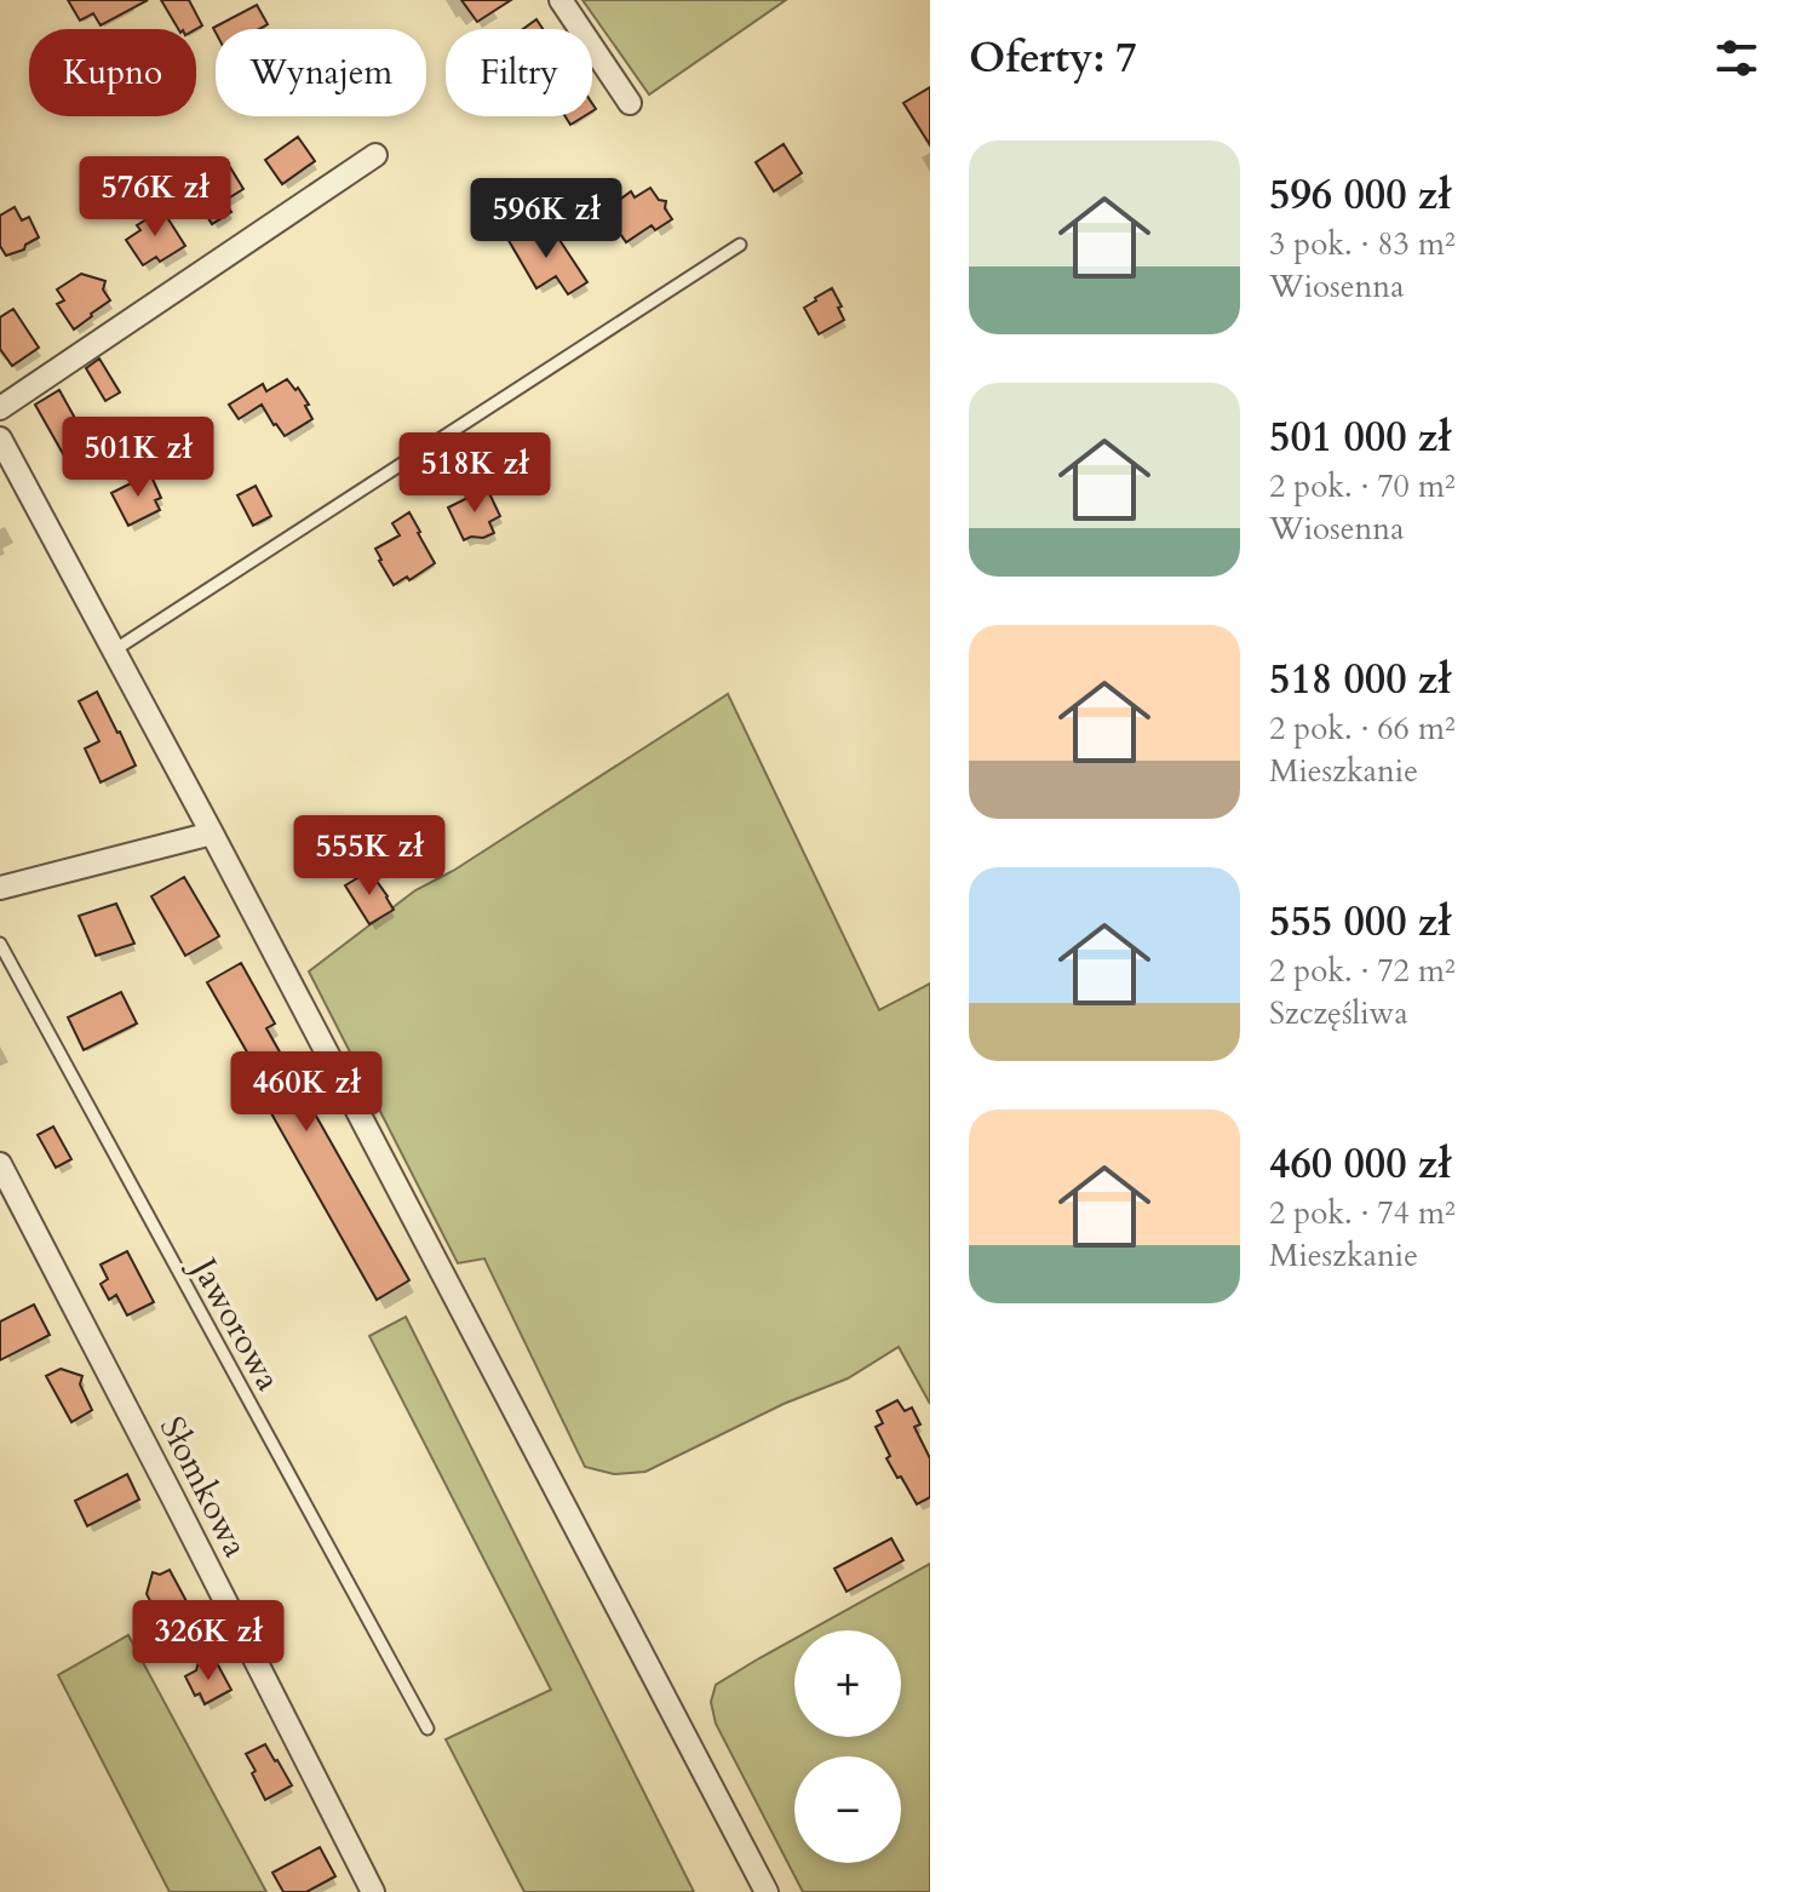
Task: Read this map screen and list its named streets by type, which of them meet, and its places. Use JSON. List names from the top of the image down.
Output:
{
  "streets": {
    "street": ["Słomkowa"],
    "lane": ["Jaworowa"]
  },
  "page": {
    "heading": "Oferty: 7",
    "chip": ["Kupno", "Wynajem", "Filtry"],
    "list": [
      {
        "name": "596 000 zł",
        "note": "3 pok. · 83 m² · Wiosenna"
      },
      {
        "name": "501 000 zł",
        "note": "2 pok. · 70 m² · Wiosenna"
      },
      {
        "name": "518 000 zł",
        "note": "2 pok. · 66 m² · Mieszkanie"
      },
      {
        "name": "555 000 zł",
        "note": "2 pok. · 72 m² · Szczęśliwa"
      },
      {
        "name": "460 000 zł",
        "note": "2 pok. · 74 m² · Mieszkanie"
      }
    ],
    "price": [
      "576K zł",
      "596K zł",
      "501K zł",
      "518K zł",
      "555K zł",
      "460K zł",
      "326K zł"
    ],
    "map_buttons": ["+", "−"]
  }
}
